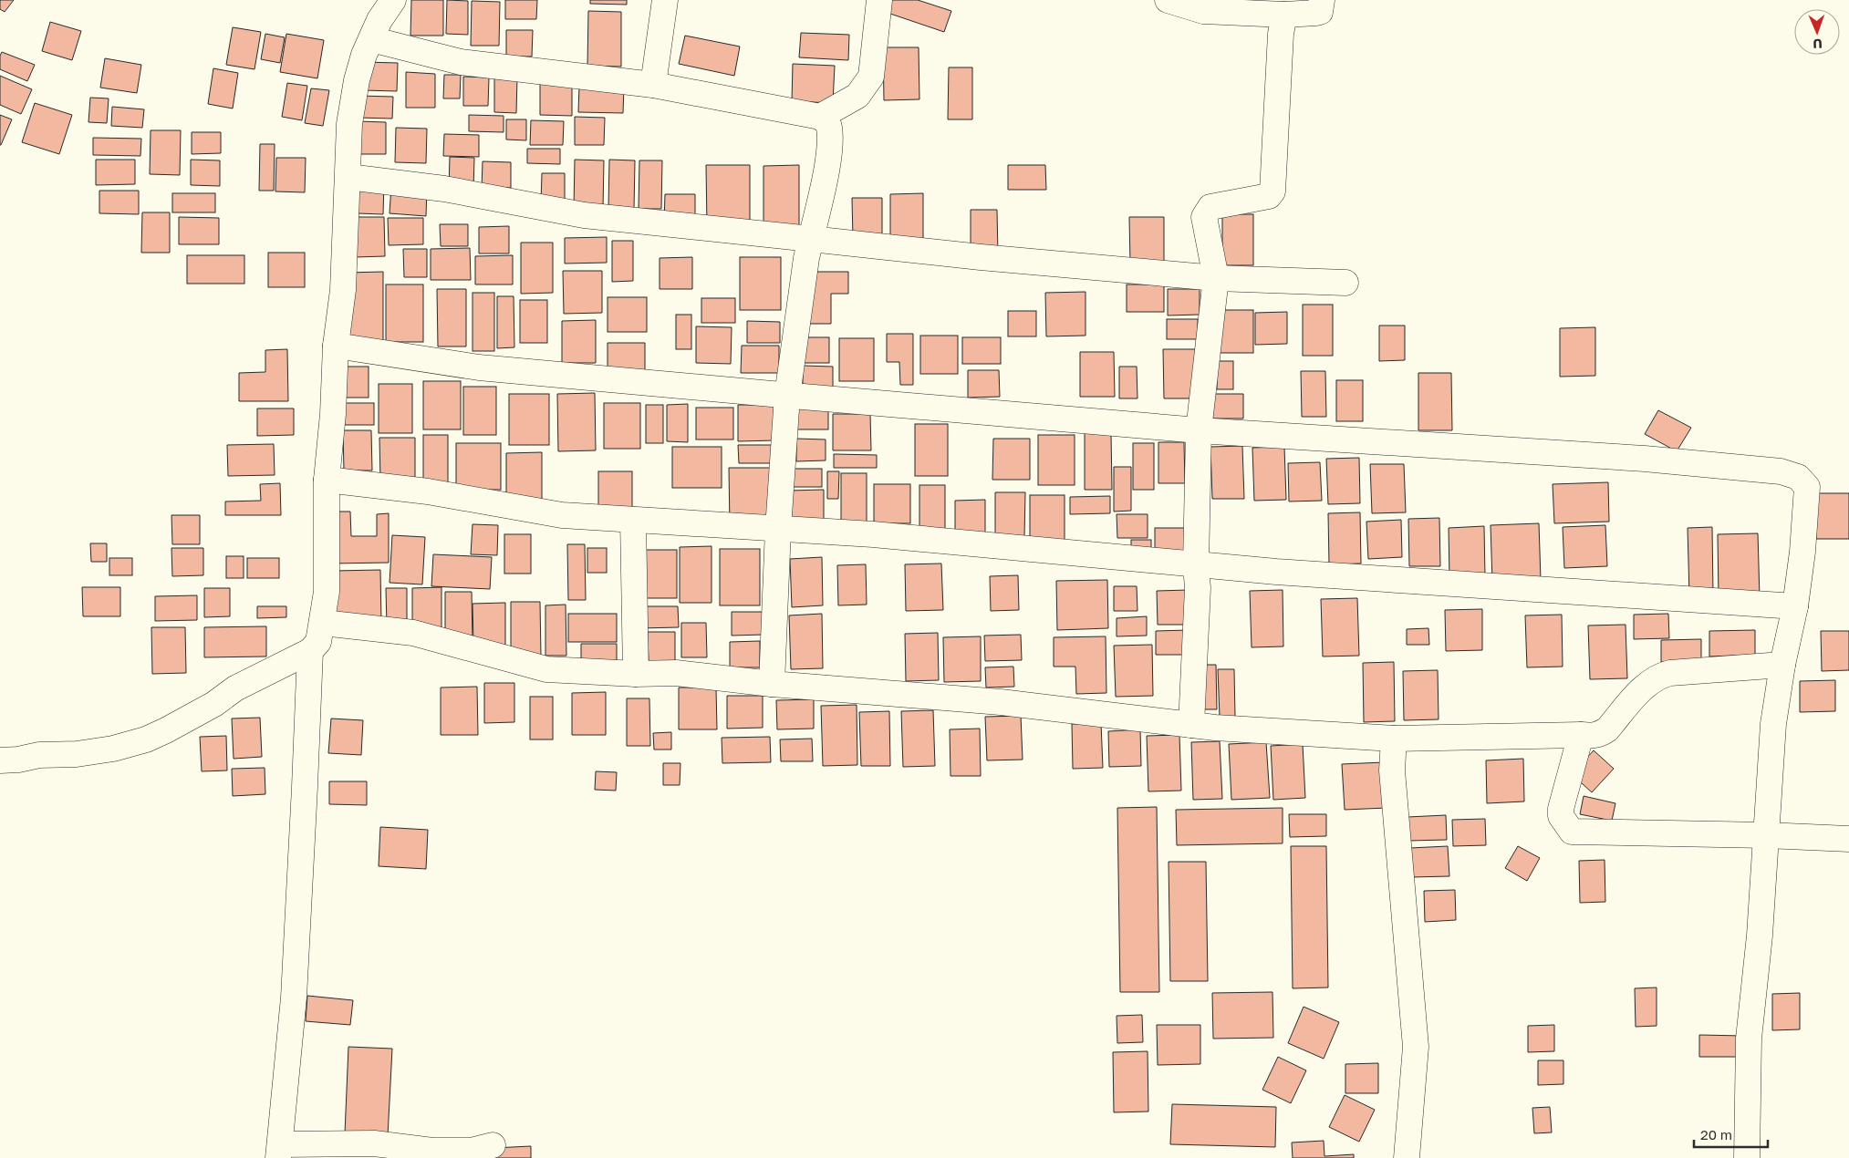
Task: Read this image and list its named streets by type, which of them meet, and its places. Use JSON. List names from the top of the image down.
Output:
{
  "scale_bar": "20 m",
  "north": "bottom"
}
